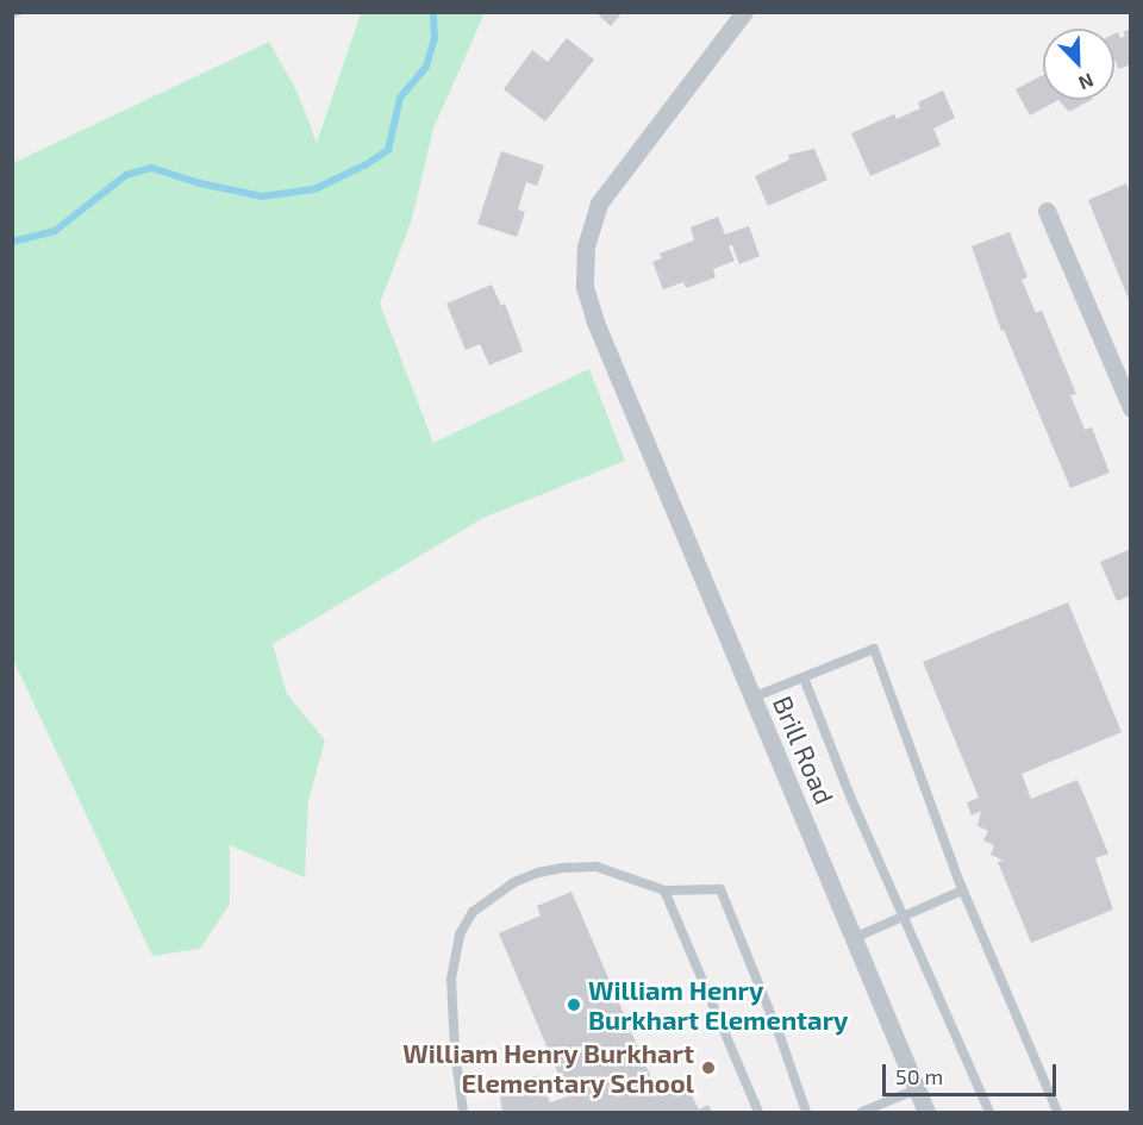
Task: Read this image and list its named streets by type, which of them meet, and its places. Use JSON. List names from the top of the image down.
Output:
{
  "streets": {
    "street": ["Brill Road"]
  },
  "places": ["William Henry Burkhart Elementary", "William Henry Burkhart Elementary School"],
  "scale_bar": "50 m",
  "north": "bottom right"
}
